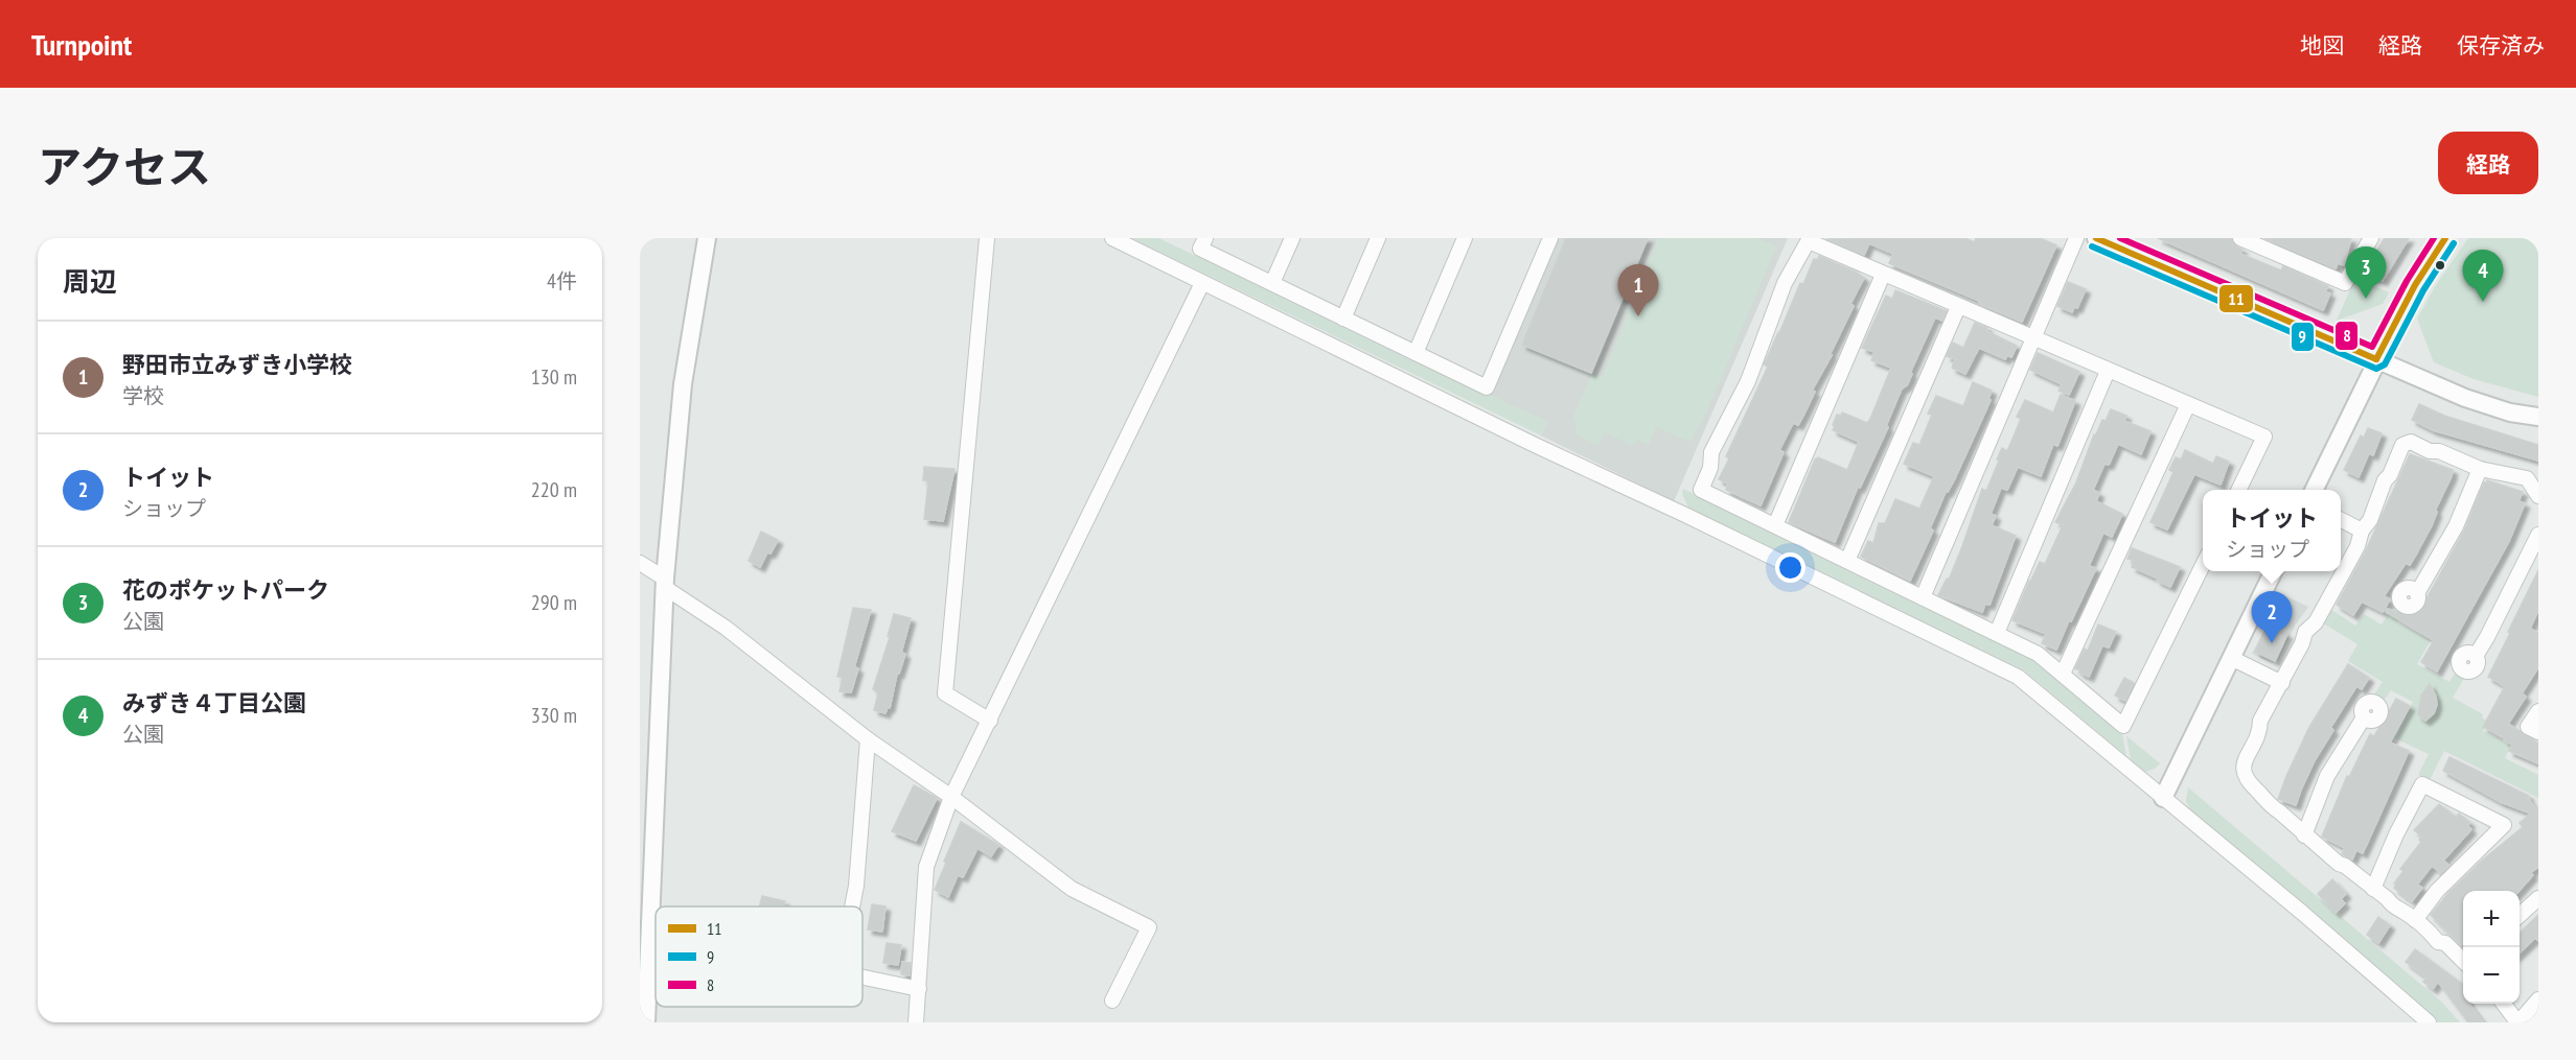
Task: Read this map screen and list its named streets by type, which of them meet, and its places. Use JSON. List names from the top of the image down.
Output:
{
  "lines": ["transit line 11", "transit line 8", "transit line 9"],
  "legend": ["11", "9", "8"],
  "page": {
    "header": "Turnpoint",
    "nav": ["地図", "経路", "保存済み"],
    "title": "アクセス",
    "buttons": "経路",
    "heading": ["周辺", "4件"],
    "pins": [
      "3",
      "4",
      "1",
      "2"
    ],
    "list": [
      {
        "mark": "1",
        "name": "野田市立みずき小学校",
        "note": "学校",
        "value": "130 m"
      },
      {
        "mark": "2",
        "name": "トイット",
        "note": "ショップ",
        "value": "220 m"
      },
      {
        "mark": "3",
        "name": "花のポケットパーク",
        "note": "公園",
        "value": "290 m"
      },
      {
        "mark": "4",
        "name": "みずき４丁目公園",
        "note": "公園",
        "value": "330 m"
      }
    ],
    "popup": ["トイット", "ショップ"],
    "map_buttons": ["+", "−"]
  }
}
